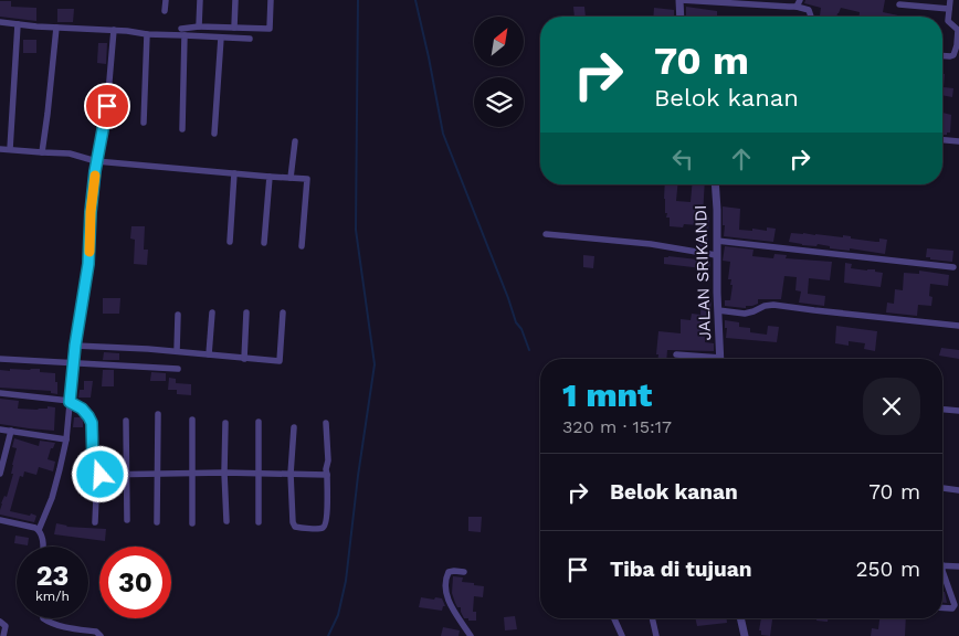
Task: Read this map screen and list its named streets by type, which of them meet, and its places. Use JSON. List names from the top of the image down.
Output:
{
  "streets": {
    "street": ["JALAN SRIKANDI"]
  },
  "north": "top right",
  "page": {
    "turn": ["70 m", "Belok kanan"],
    "heading": ["1 mnt", "320 m · 15:17"],
    "list": [
      {
        "name": "Belok kanan",
        "value": "70 m"
      },
      {
        "name": "Tiba di tujuan",
        "value": "250 m"
      }
    ],
    "speed": "23 km/h",
    "limit": "30"
  }
}
